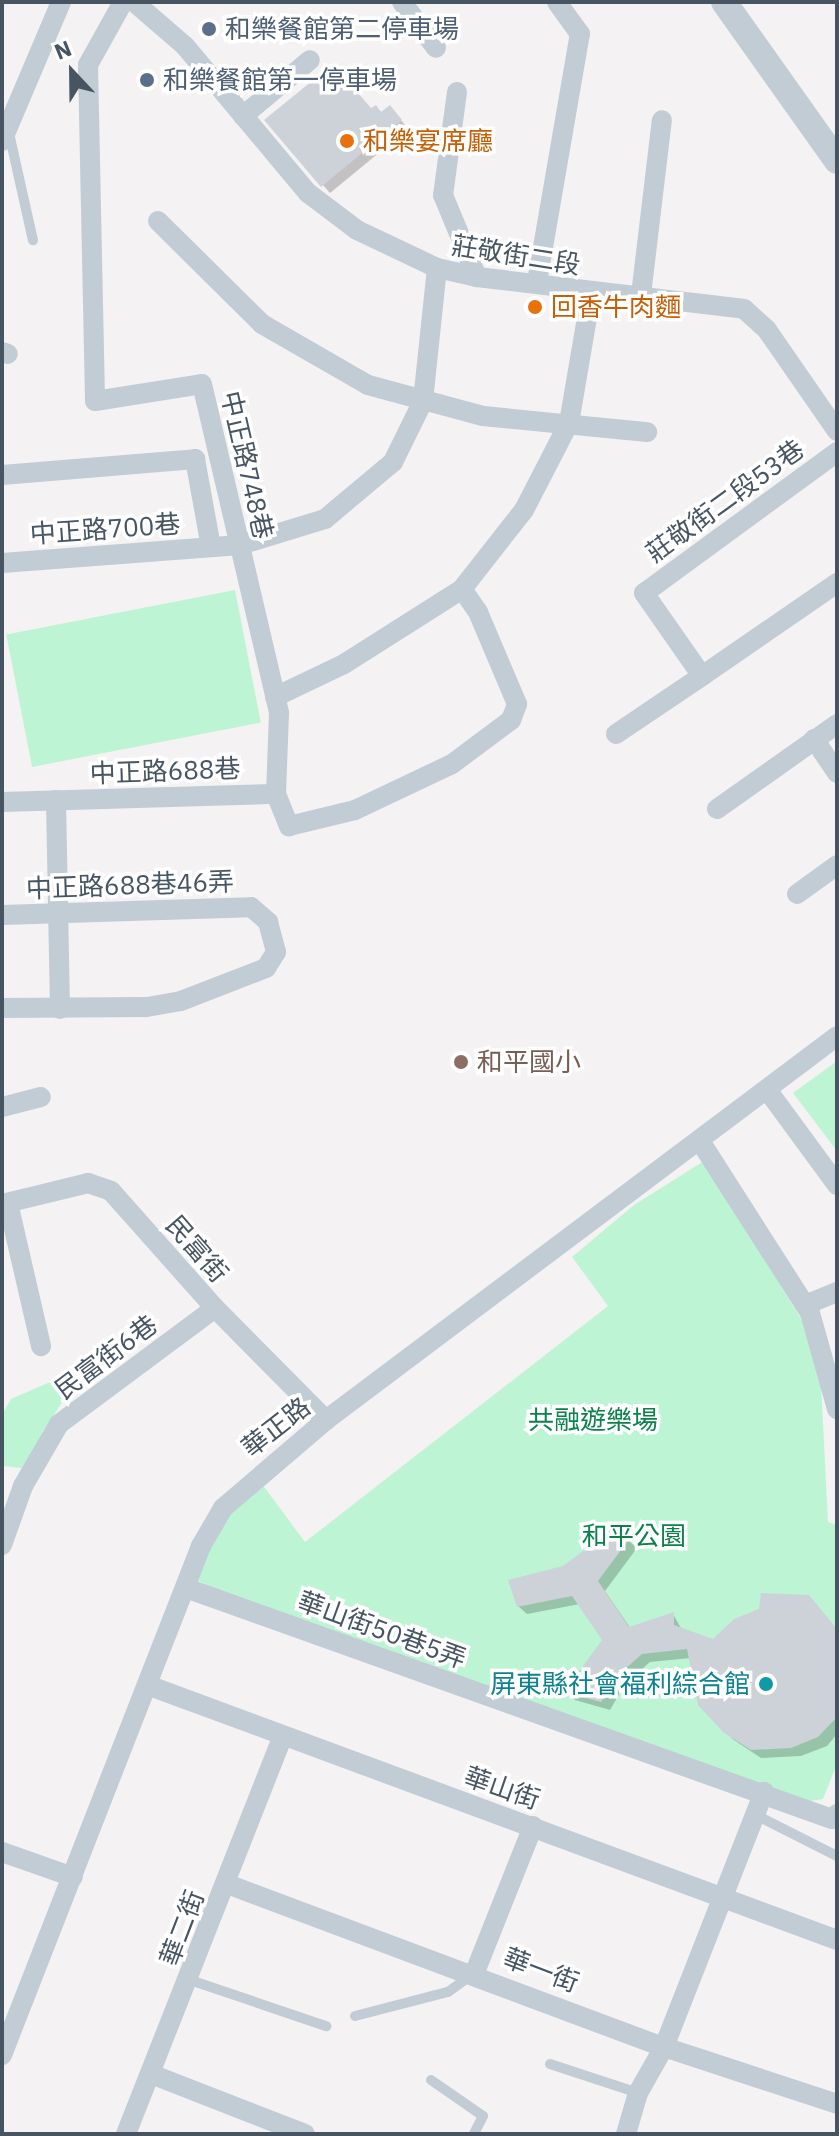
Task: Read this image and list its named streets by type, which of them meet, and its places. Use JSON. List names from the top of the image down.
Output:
{
  "streets": {
    "street": [
      "莊敬街二段",
      "中正路748巷",
      "莊敬街二段53巷",
      "中正路700巷",
      "中正路688巷",
      "中正路688巷46弄",
      "民富街",
      "民富街6巷",
      "華正路",
      "華山街50巷5弄",
      "華山街",
      "華二街",
      "華一街"
    ]
  },
  "crossings": [
    ["中正路748巷", "中正路700巷"],
    ["中正路748巷", "中正路688巷"],
    ["中正路688巷", "中正路688巷46弄"],
    ["民富街", "民富街6巷"],
    ["民富街", "華正路"],
    ["華正路", "華山街50巷5弄"],
    ["華正路", "華山街"],
    ["華山街", "華二街"],
    ["華二街", "華一街"]
  ],
  "parks": ["共融遊樂場", "和平公園"],
  "places": [
    "和樂餐館第二停車場",
    "和樂餐館第一停車場",
    "和樂宴席廳",
    "回香牛肉麵",
    "和平國小",
    "屏東縣社會福利綜合館"
  ],
  "north": "top"
}
